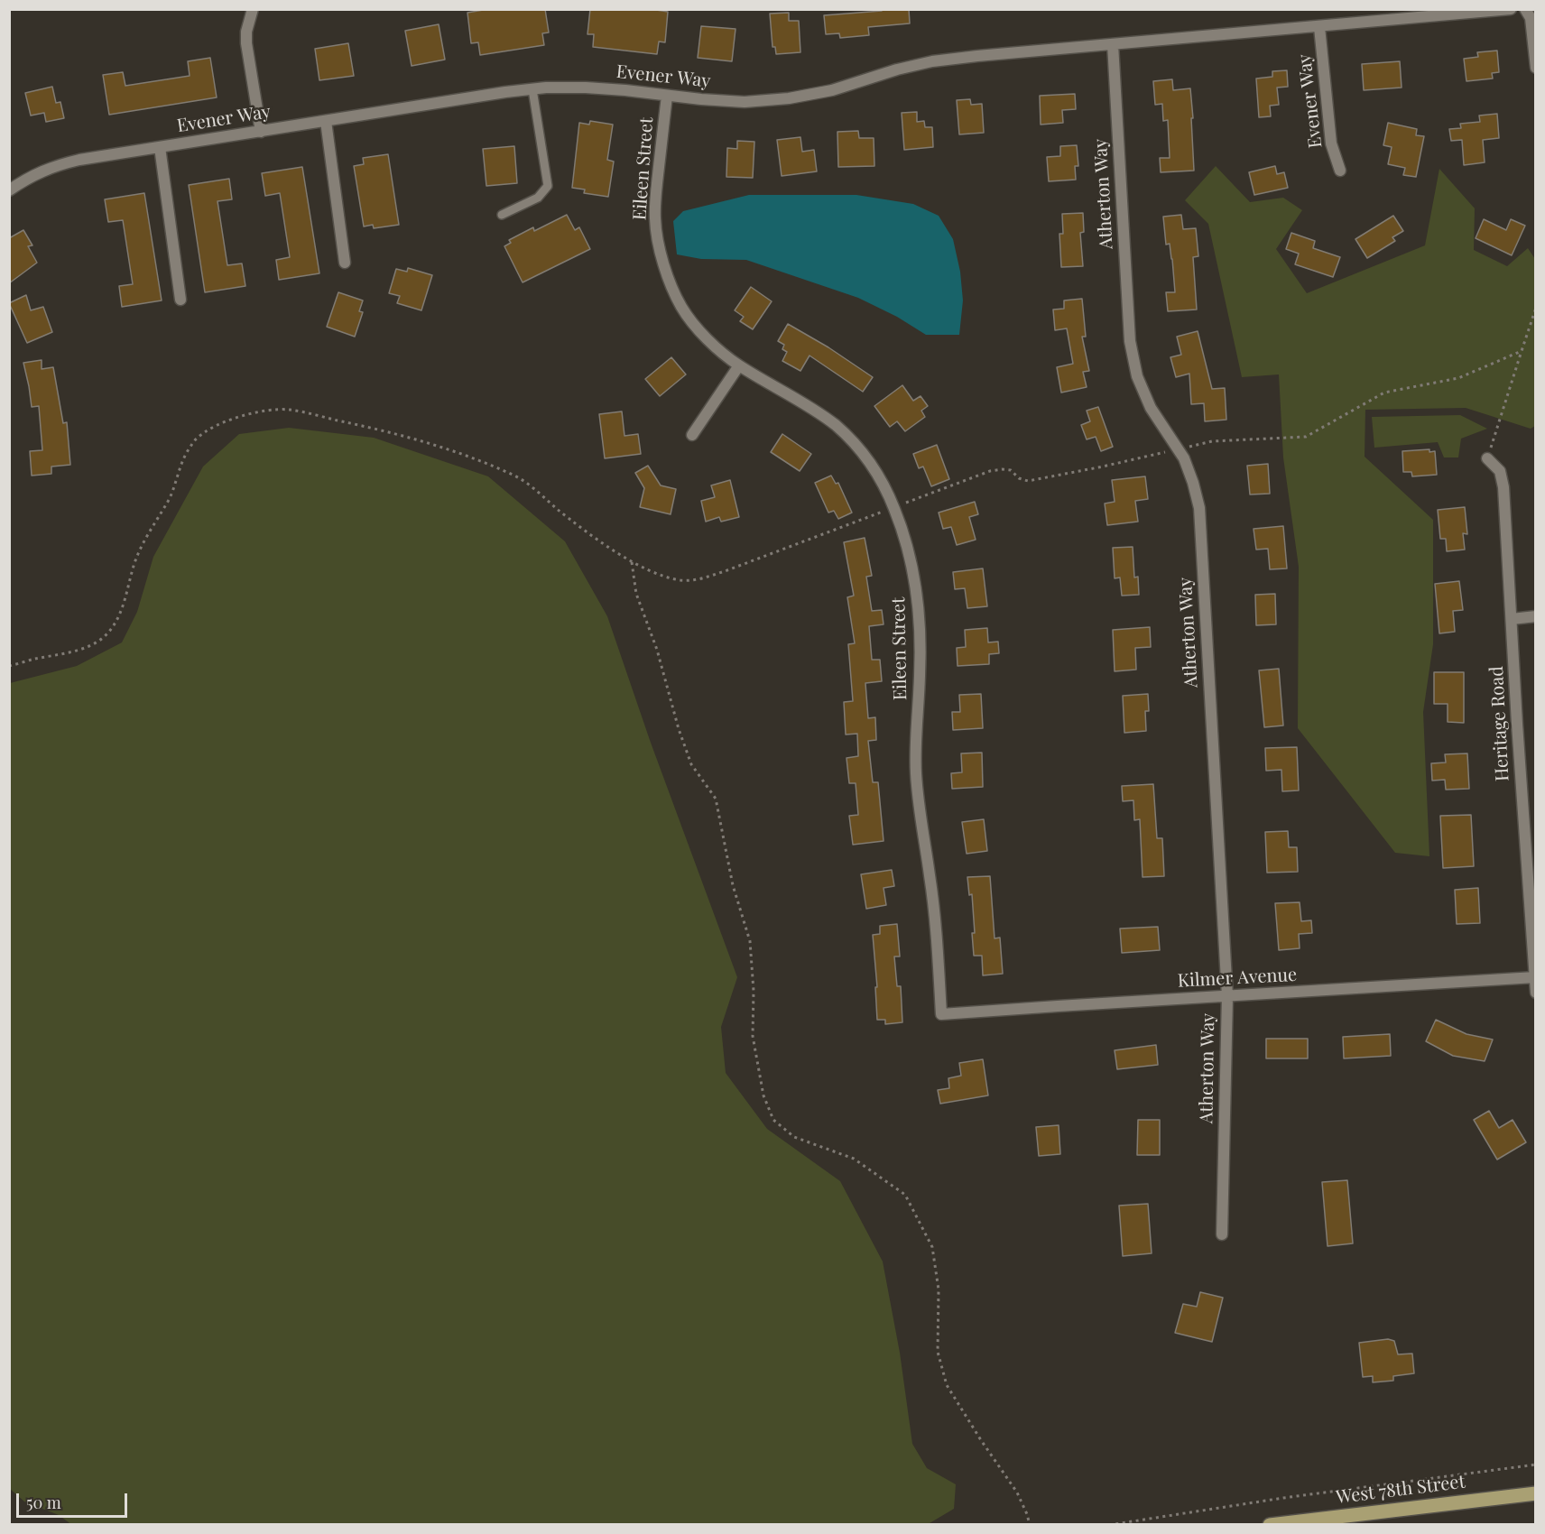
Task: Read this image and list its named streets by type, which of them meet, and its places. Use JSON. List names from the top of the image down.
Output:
{
  "streets": {
    "main road": ["West 78th Street"],
    "street": [
      "Evener Way",
      "Eileen Street",
      "Atherton Way",
      "Heritage Road",
      "Kilmer Avenue"
    ]
  },
  "crossings": [
    ["Evener Way", "Eileen Street"],
    ["Evener Way", "Atherton Way"],
    ["Eileen Street", "Kilmer Avenue"],
    ["Atherton Way", "Kilmer Avenue"],
    ["Heritage Road", "Kilmer Avenue"]
  ],
  "scale_bar": "50 m"
}
